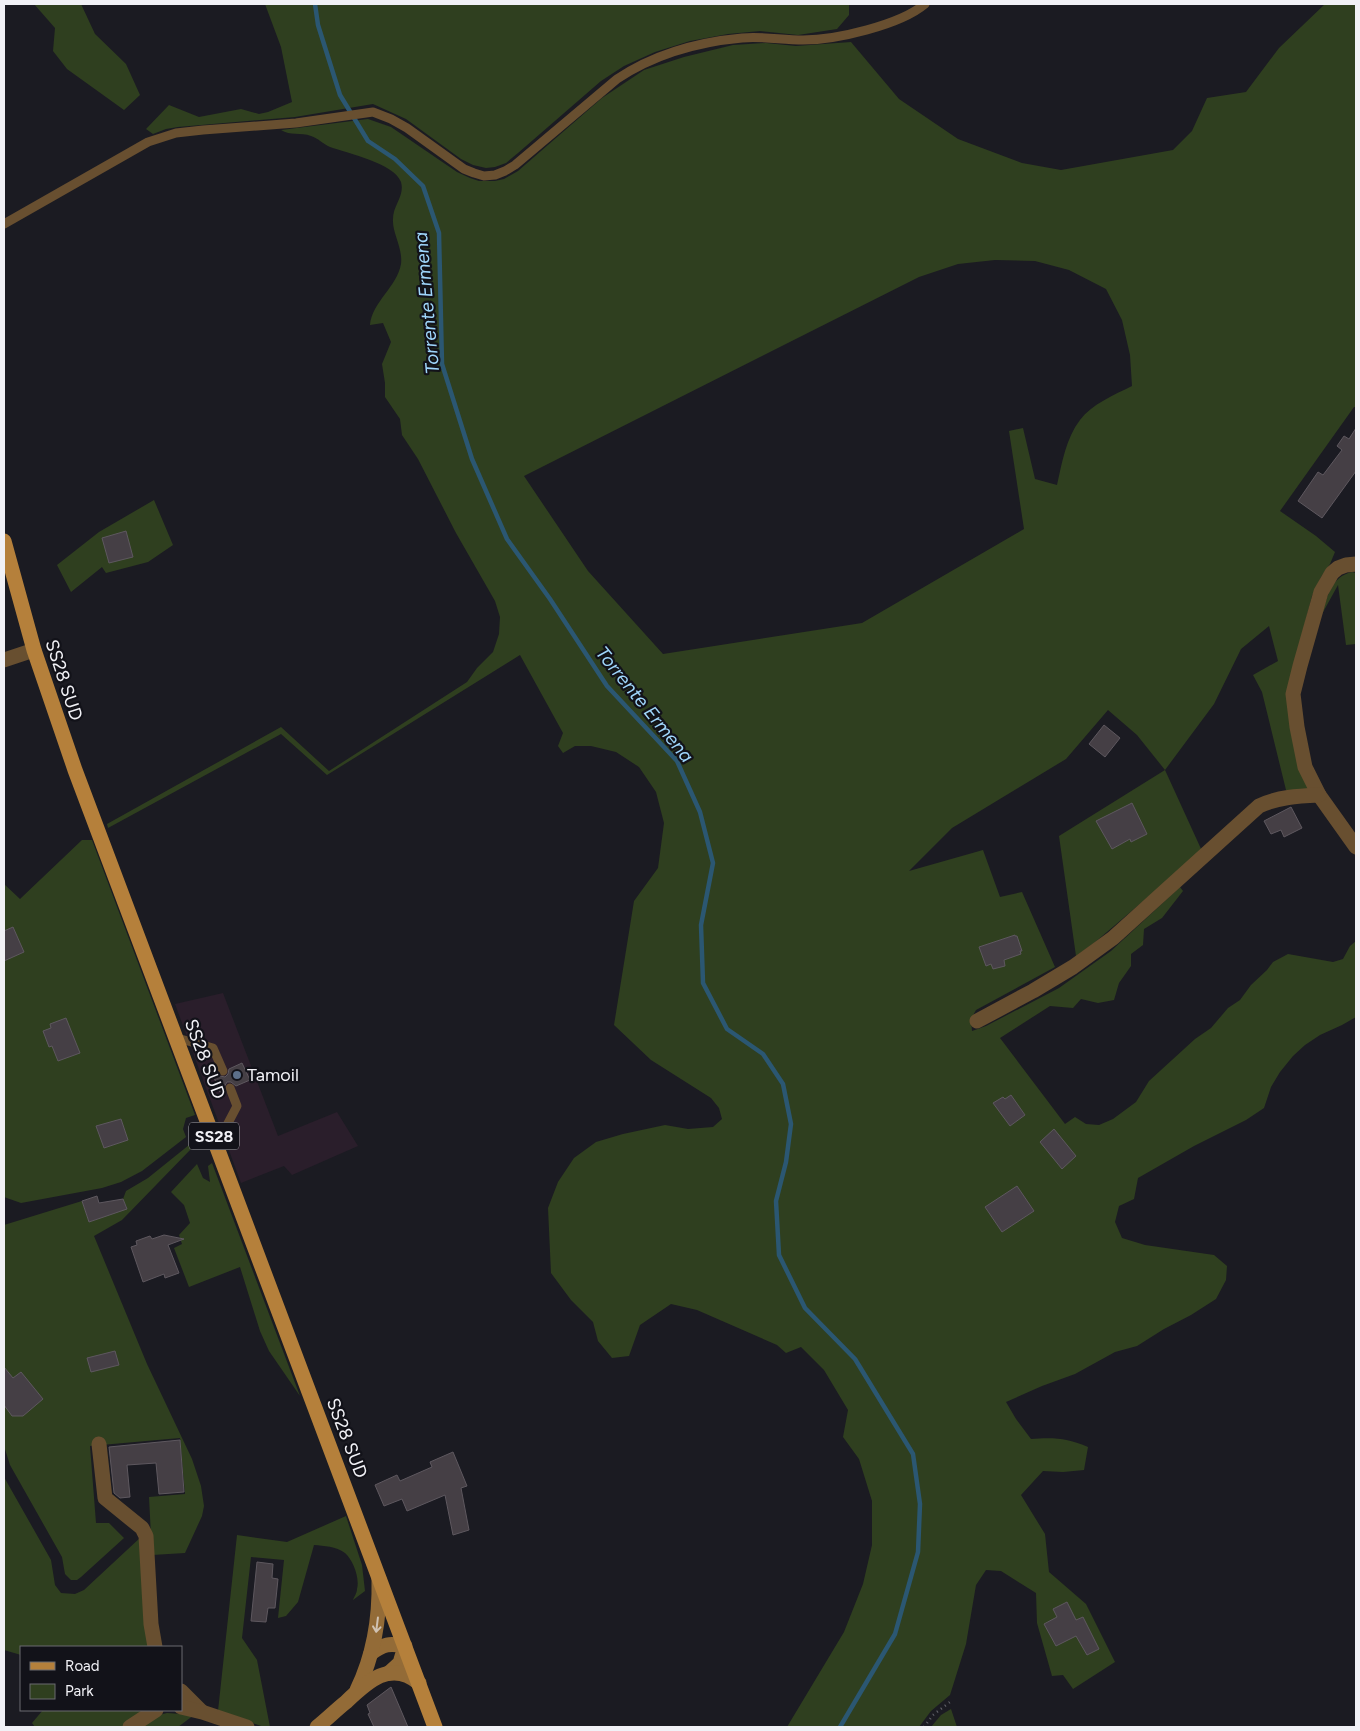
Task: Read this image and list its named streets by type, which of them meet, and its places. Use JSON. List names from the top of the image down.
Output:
{
  "streets": {
    "main road": ["SS28 SUD", "SS28"]
  },
  "water": ["Torrente Ermena"],
  "places": ["Tamoil"],
  "legend": ["Road", "Park"]
}
